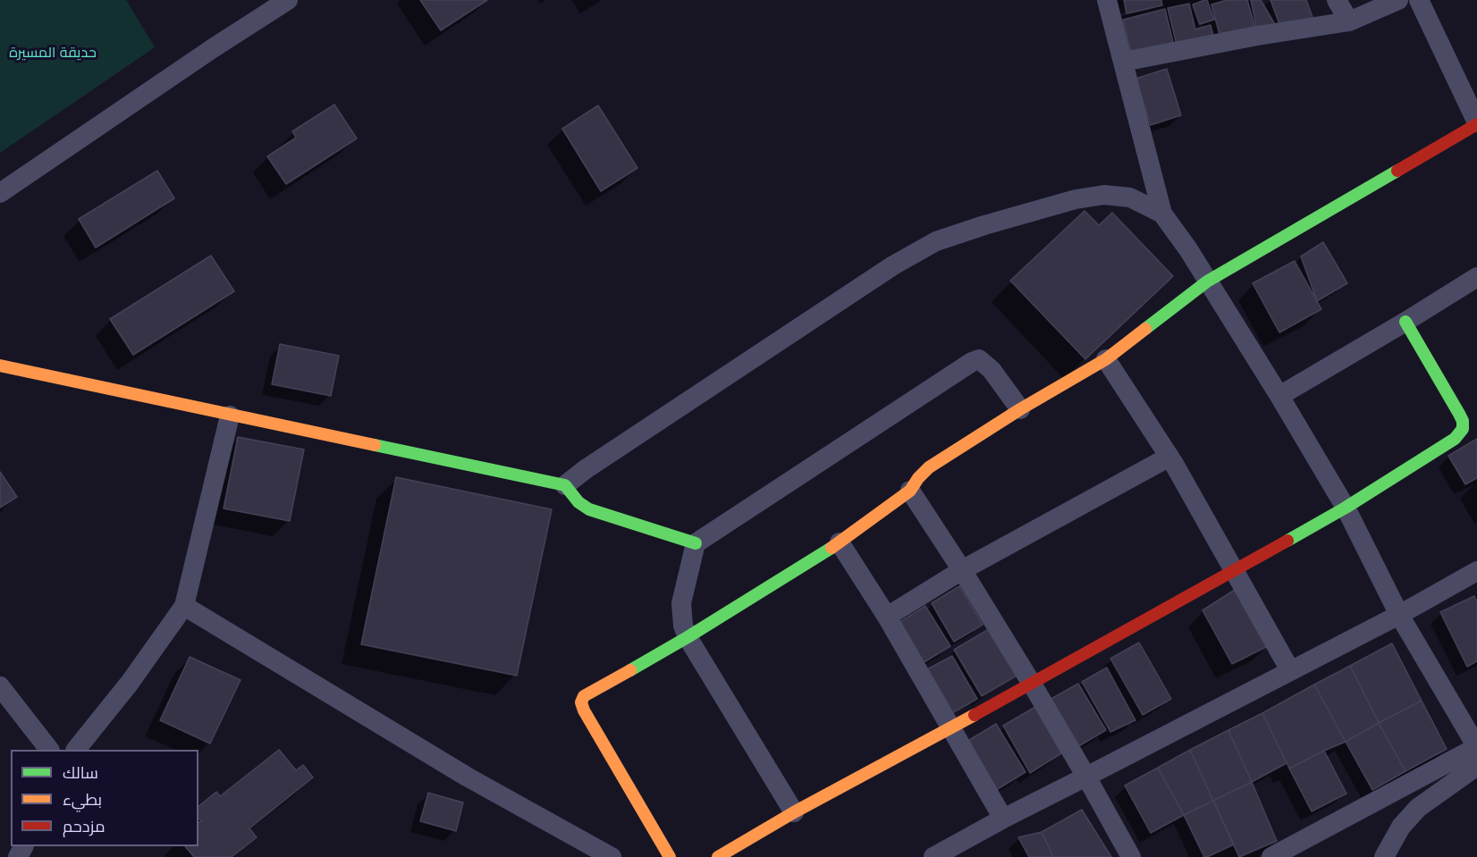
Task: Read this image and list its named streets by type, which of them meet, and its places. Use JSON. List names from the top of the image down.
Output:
{
  "parks": ["حديقة المسيرة"],
  "legend": ["سالك", "بطيء", "مزدحم"]
}
